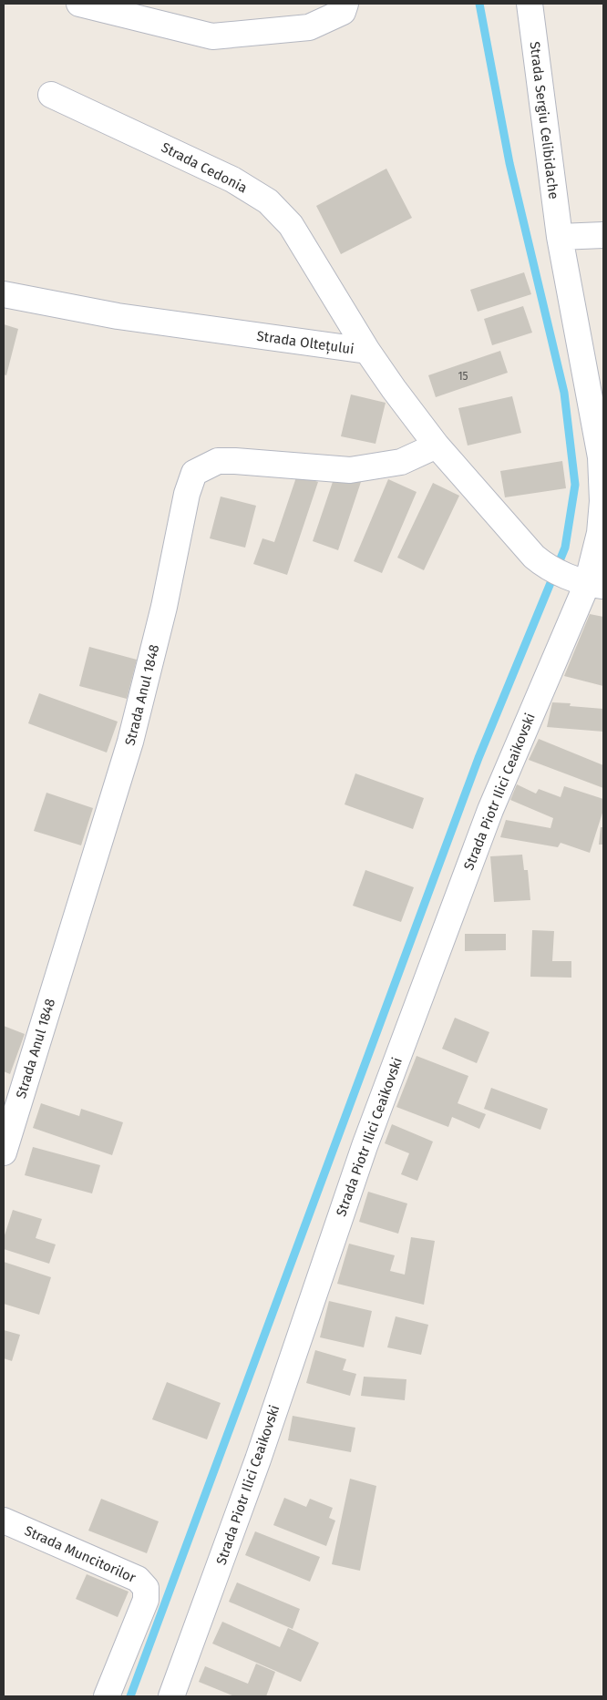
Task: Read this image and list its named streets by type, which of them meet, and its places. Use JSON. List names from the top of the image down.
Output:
{
  "streets": {
    "street": [
      "Strada Sergiu Celibidache",
      "Strada Cedonia",
      "Strada Oltețului",
      "Strada Anul 1848",
      "Strada Piotr Ilici Ceaikovski",
      "Strada Muncitorilor"
    ]
  },
  "crossings": [
    ["Strada Sergiu Celibidache", "Strada Oltețului"],
    ["Strada Sergiu Celibidache", "Strada Piotr Ilici Ceaikovski"],
    ["Strada Cedonia", "Strada Oltețului"],
    ["Strada Oltețului", "Strada Anul 1848"],
    ["Strada Oltețului", "Strada Piotr Ilici Ceaikovski"]
  ],
  "house_numbers": ["15"]
}
